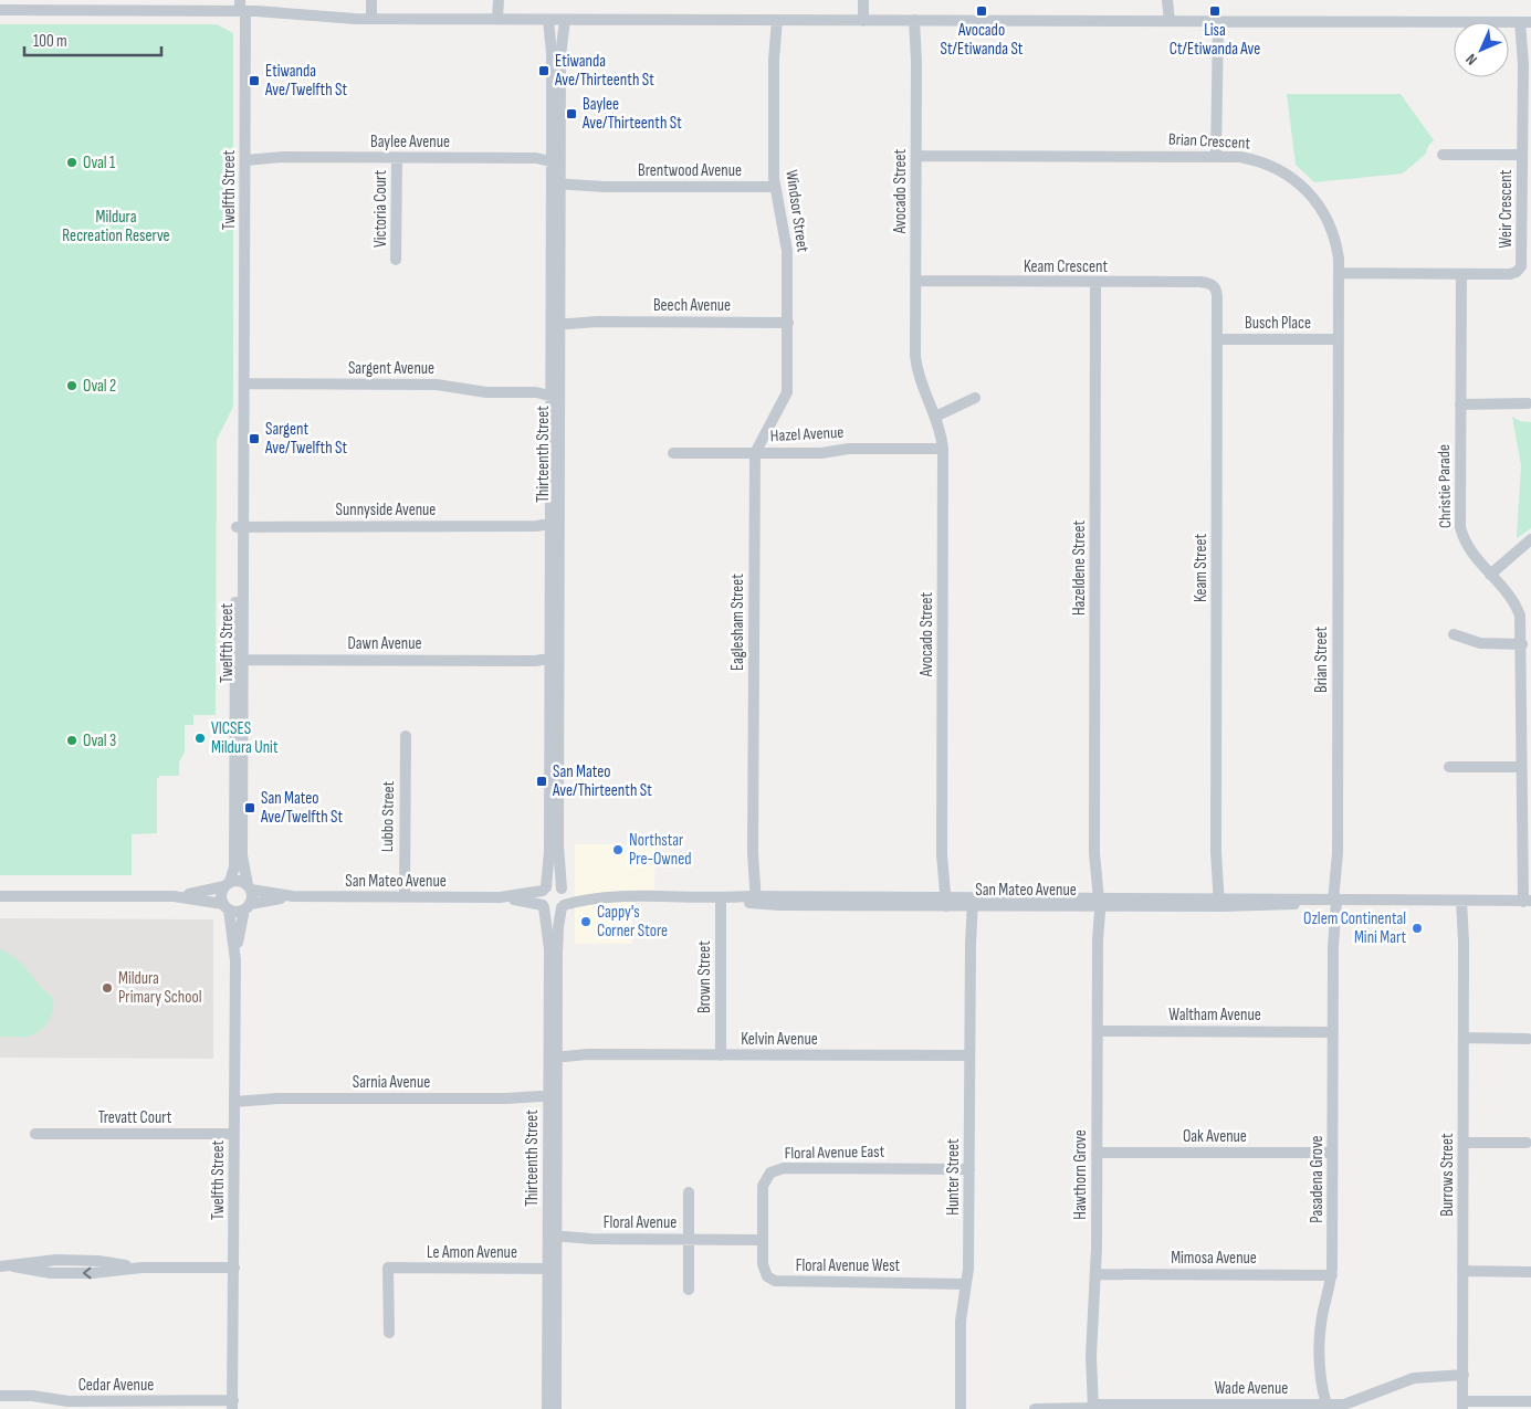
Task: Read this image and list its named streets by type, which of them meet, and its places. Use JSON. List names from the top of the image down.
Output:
{
  "streets": {
    "street": [
      "Baylee Avenue",
      "Brian Crescent",
      "Brentwood Avenue",
      "Twelfth Street",
      "Avocado Street",
      "Victoria Court",
      "Weir Crescent",
      "Windsor Street",
      "Keam Crescent",
      "Beech Avenue",
      "Busch Place",
      "Sargent Avenue",
      "Hazel Avenue",
      "Thirteenth Street",
      "Christie Parade",
      "Sunnyside Avenue",
      "Hazeldene Street",
      "Keam Street",
      "Eaglesham Street",
      "Dawn Avenue",
      "Brian Street",
      "Lubbo Street",
      "San Mateo Avenue",
      "Brown Street",
      "Waltham Avenue",
      "Kelvin Avenue",
      "Sarnia Avenue",
      "Trevatt Court",
      "Oak Avenue",
      "Floral Avenue East",
      "Hawthorn Grove",
      "Burrows Street",
      "Hunter Street",
      "Pasadena Grove",
      "Floral Avenue",
      "Le Amon Avenue",
      "Mimosa Avenue",
      "Floral Avenue West",
      "Cedar Avenue",
      "Wade Avenue"
    ]
  },
  "crossings": [
    ["Baylee Avenue", "Twelfth Street"],
    ["Baylee Avenue", "Victoria Court"],
    ["Baylee Avenue", "Thirteenth Street"],
    ["Brian Crescent", "Avocado Street"],
    ["Brian Crescent", "Weir Crescent"],
    ["Brian Crescent", "Busch Place"],
    ["Brian Crescent", "Brian Street"],
    ["Brentwood Avenue", "Windsor Street"],
    ["Brentwood Avenue", "Thirteenth Street"],
    ["Twelfth Street", "Sargent Avenue"],
    ["Twelfth Street", "Sunnyside Avenue"],
    ["Twelfth Street", "Dawn Avenue"],
    ["Twelfth Street", "San Mateo Avenue"],
    ["Twelfth Street", "Sarnia Avenue"],
    ["Twelfth Street", "Trevatt Court"],
    ["Twelfth Street", "Cedar Avenue"],
    ["Avocado Street", "Keam Crescent"],
    ["Avocado Street", "Hazel Avenue"],
    ["Avocado Street", "San Mateo Avenue"],
    ["Weir Crescent", "Christie Parade"],
    ["Windsor Street", "Beech Avenue"],
    ["Windsor Street", "Eaglesham Street"],
    ["Keam Crescent", "Hazeldene Street"],
    ["Keam Crescent", "Keam Street"],
    ["Beech Avenue", "Thirteenth Street"],
    ["Busch Place", "Keam Street"],
    ["Sargent Avenue", "Thirteenth Street"],
    ["Hazel Avenue", "Eaglesham Street"],
    ["Thirteenth Street", "Sunnyside Avenue"],
    ["Thirteenth Street", "Dawn Avenue"],
    ["Thirteenth Street", "San Mateo Avenue"],
    ["Thirteenth Street", "Kelvin Avenue"],
    ["Thirteenth Street", "Sarnia Avenue"],
    ["Thirteenth Street", "Floral Avenue"],
    ["Thirteenth Street", "Le Amon Avenue"],
    ["Christie Parade", "San Mateo Avenue"],
    ["Hazeldene Street", "San Mateo Avenue"],
    ["Hazeldene Street", "Hawthorn Grove"],
    ["Keam Street", "San Mateo Avenue"],
    ["Eaglesham Street", "San Mateo Avenue"],
    ["Brian Street", "San Mateo Avenue"],
    ["Brian Street", "Pasadena Grove"],
    ["Lubbo Street", "San Mateo Avenue"],
    ["San Mateo Avenue", "Brown Street"],
    ["San Mateo Avenue", "Hawthorn Grove"],
    ["San Mateo Avenue", "Burrows Street"],
    ["San Mateo Avenue", "Hunter Street"],
    ["San Mateo Avenue", "Pasadena Grove"],
    ["Brown Street", "Kelvin Avenue"],
    ["Waltham Avenue", "Hawthorn Grove"],
    ["Waltham Avenue", "Pasadena Grove"],
    ["Kelvin Avenue", "Hunter Street"],
    ["Oak Avenue", "Hawthorn Grove"],
    ["Oak Avenue", "Pasadena Grove"],
    ["Floral Avenue East", "Hunter Street"],
    ["Floral Avenue East", "Floral Avenue"],
    ["Floral Avenue East", "Floral Avenue West"],
    ["Hawthorn Grove", "Mimosa Avenue"],
    ["Hawthorn Grove", "Wade Avenue"],
    ["Burrows Street", "Wade Avenue"],
    ["Hunter Street", "Floral Avenue West"],
    ["Pasadena Grove", "Mimosa Avenue"],
    ["Pasadena Grove", "Wade Avenue"],
    ["Floral Avenue", "Floral Avenue West"]
  ],
  "parks": ["Mildura Recreation Reserve"],
  "places": {
    "transit": [
      "Avocado St/Etiwanda St",
      "Lisa Ct/Etiwanda Ave",
      "Etiwanda Ave/Thirteenth St",
      "Etiwanda Ave/Twelfth St",
      "Baylee Ave/Thirteenth St",
      "Sargent Ave/Twelfth St",
      "San Mateo Ave/Thirteenth St",
      "San Mateo Ave/Twelfth St"
    ],
    "other": [
      "Oval 1",
      "Oval 2",
      "VICSES Mildura Unit",
      "Oval 3",
      "Northstar Pre-Owned",
      "Cappy's Corner Store",
      "Ozlem Continental Mini Mart",
      "Mildura Primary School"
    ]
  },
  "scale_bar": "100 m",
  "north": "bottom left"
}
